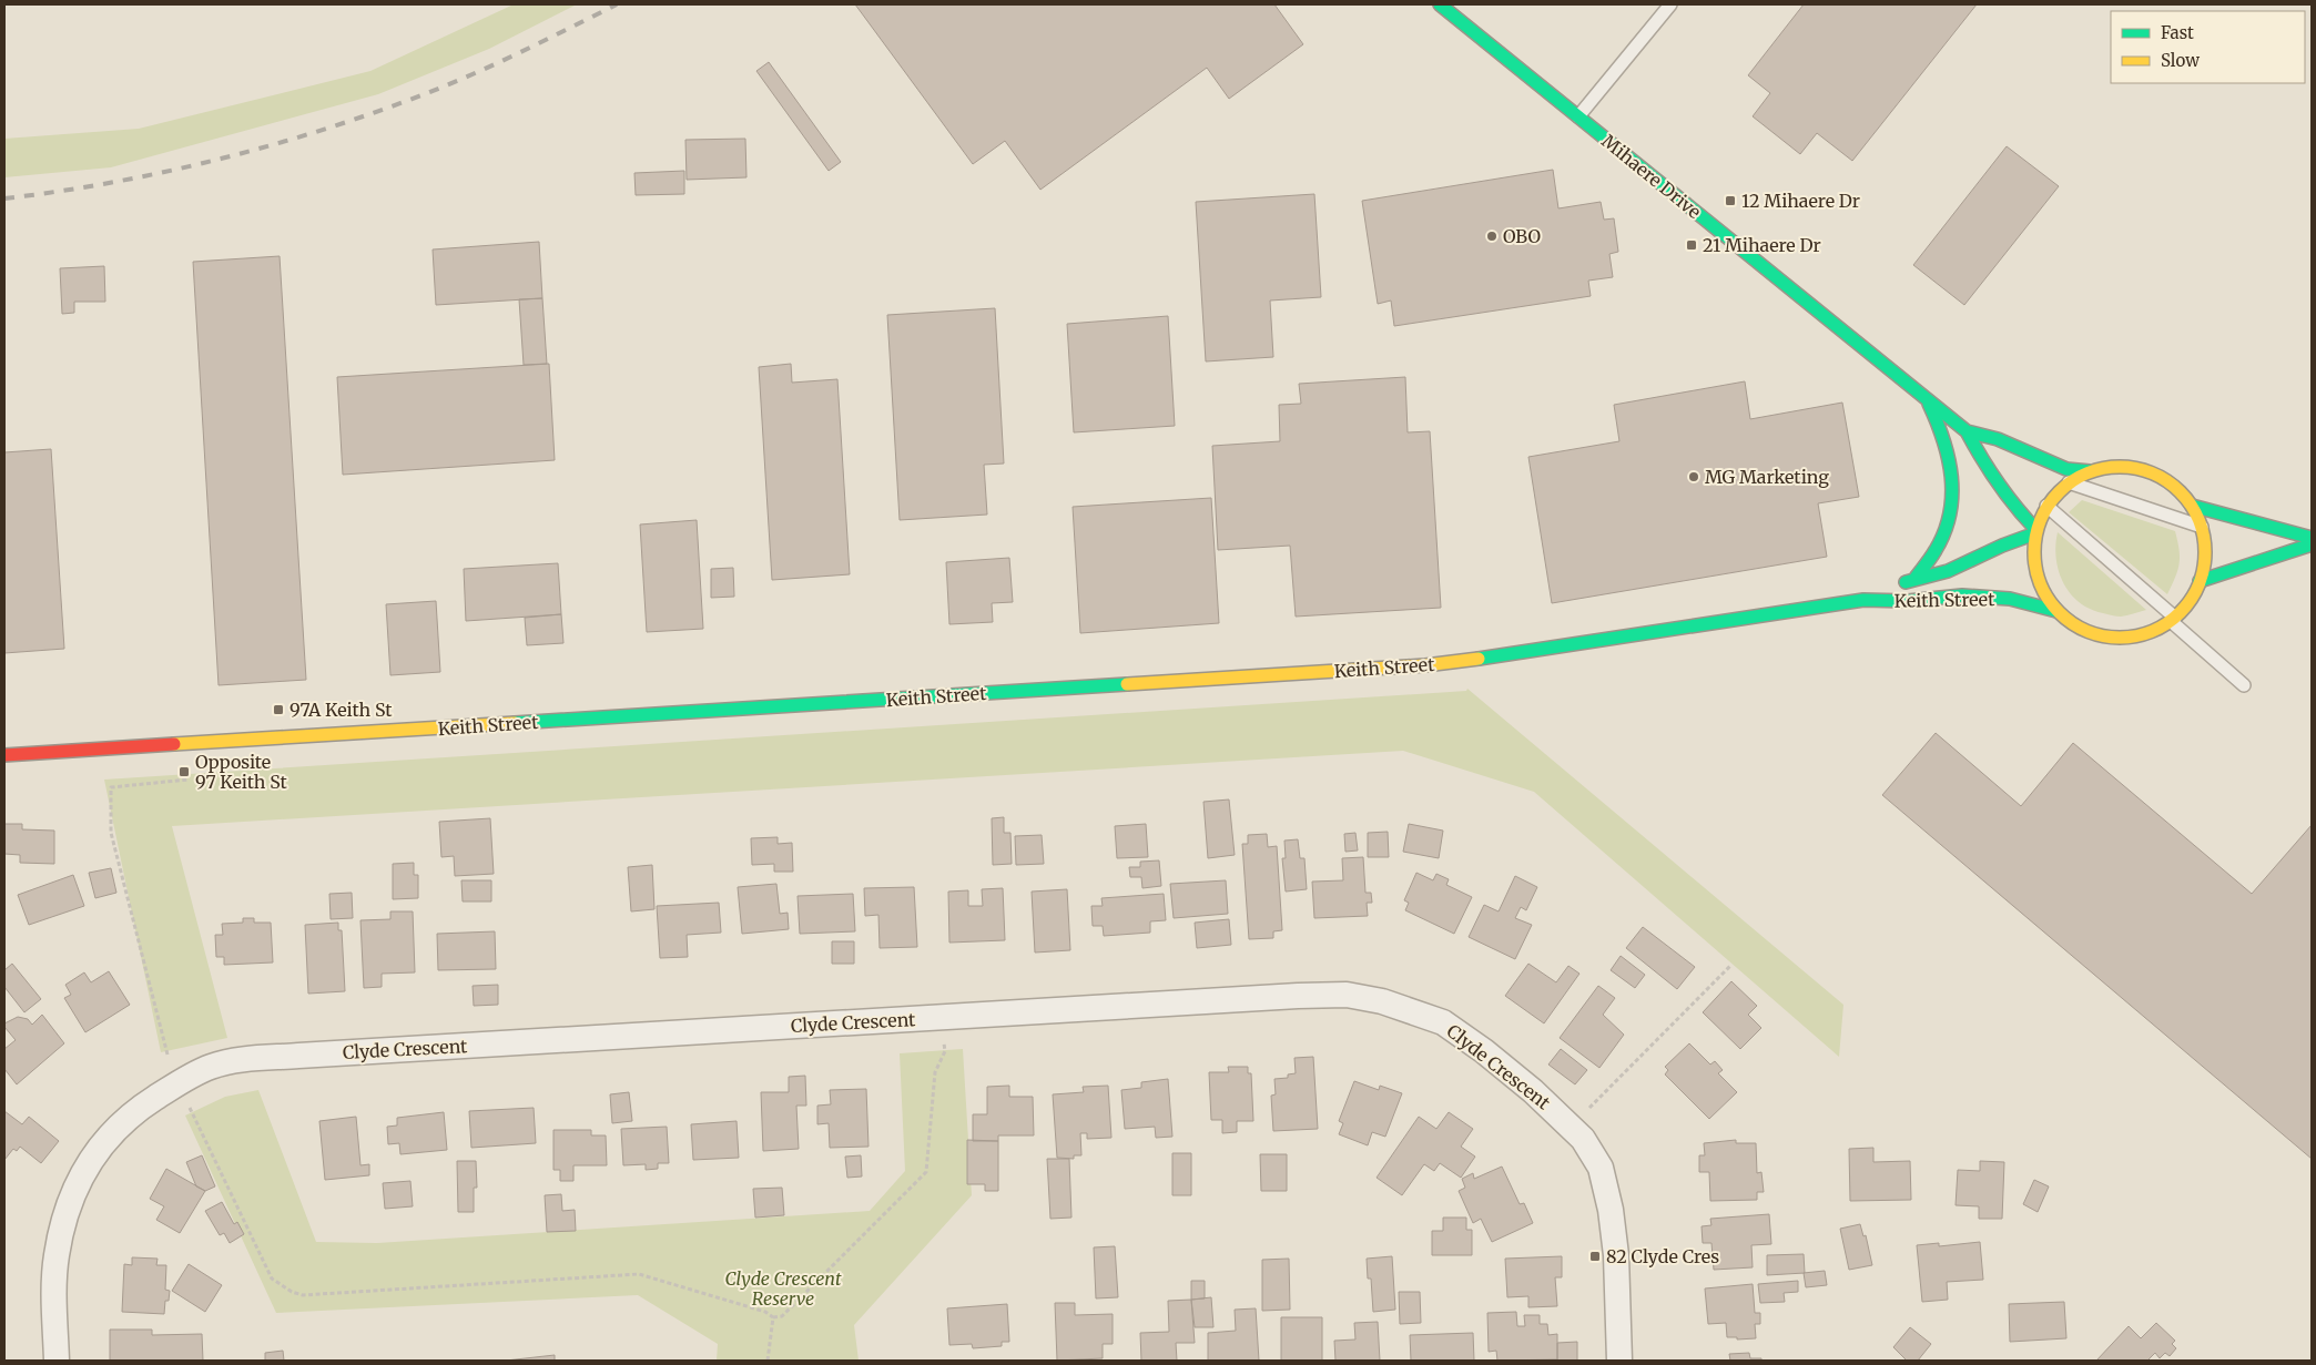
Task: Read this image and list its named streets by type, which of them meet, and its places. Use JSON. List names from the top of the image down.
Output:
{
  "streets": {
    "street": ["Mihaere Drive", "Keith Street", "Clyde Crescent"]
  },
  "crossings": [
    ["Mihaere Drive", "Keith Street"]
  ],
  "parks": ["Clyde Crescent Reserve"],
  "places": {
    "transit": [
      "12 Mihaere Dr",
      "21 Mihaere Dr",
      "97A Keith St",
      "Opposite 97 Keith St",
      "82 Clyde Cres"
    ],
    "other": ["OBO", "MG Marketing"]
  },
  "legend": ["Fast", "Slow"]
}
